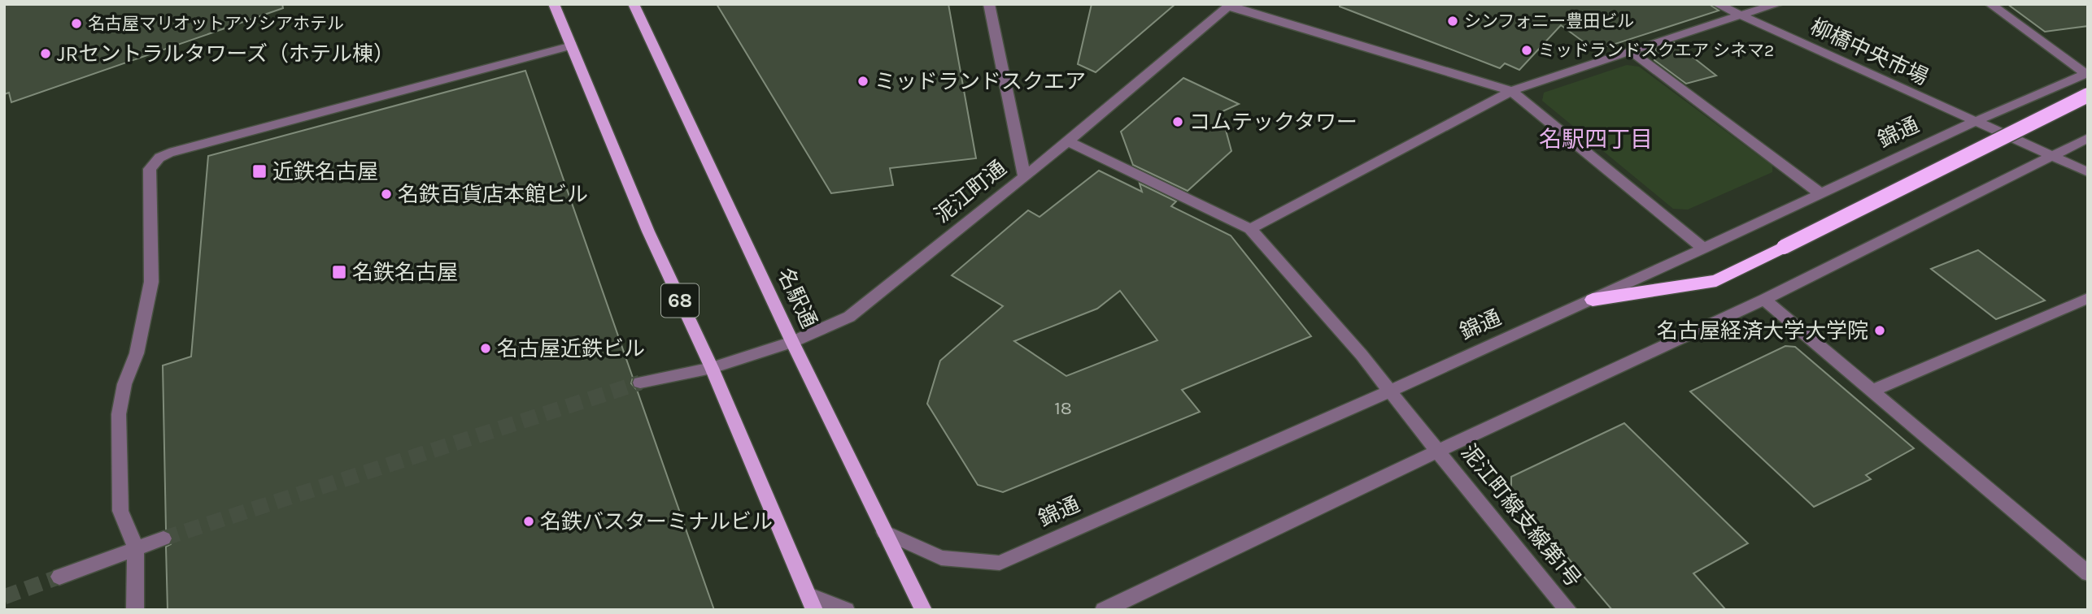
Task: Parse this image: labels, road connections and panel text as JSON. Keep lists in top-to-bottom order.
{
  "streets": {
    "main road": ["名駅通", "68"],
    "street": [
      "柳橋中央市場",
      "錦通",
      "泥江町通",
      "泥江町線支線第1号"
    ]
  },
  "crossings": [
    ["柳橋中央市場", "錦通"],
    ["錦通", "名駅通"],
    ["錦通", "泥江町線支線第1号"],
    ["泥江町通", "名駅通"],
    ["泥江町通", "68"]
  ],
  "districts": ["名駅四丁目"],
  "places": {
    "other": [
      "シンフォニー豊田ビル",
      "名古屋マリオットアソシアホテル",
      "ミッドランドスクエア シネマ2",
      "JRセントラルタワーズ（ホテル棟）",
      "ミッドランドスクエア",
      "コムテックタワー",
      "名鉄百貨店本館ビル",
      "名古屋経済大学大学院",
      "名古屋近鉄ビル",
      "名鉄バスターミナルビル"
    ],
    "transit": ["近鉄名古屋", "名鉄名古屋"]
  },
  "house_numbers": ["18"]
}
